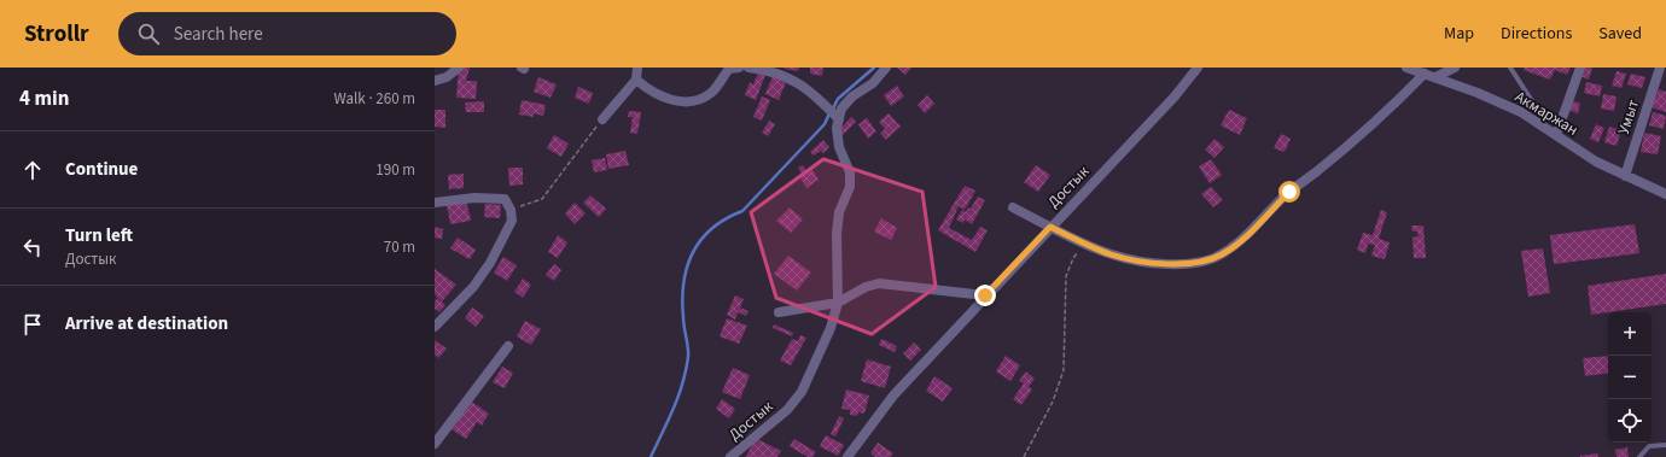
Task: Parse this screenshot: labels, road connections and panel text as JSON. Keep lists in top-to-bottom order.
{
  "streets": {
    "street": ["Акмаржан", "Умыт", "Достык"]
  },
  "crossings": [
    ["Акмаржан", "Умыт"]
  ],
  "page": {
    "header": "Strollr",
    "search": "Search here",
    "nav": ["Map", "Directions", "Saved"],
    "heading": ["4 min", "Walk · 260 m"],
    "list": [
      ["Continue", "190 m"],
      ["Turn left", "Достык", "70 m"],
      "Arrive at destination"
    ],
    "map_buttons": ["+", "−"]
  }
}
